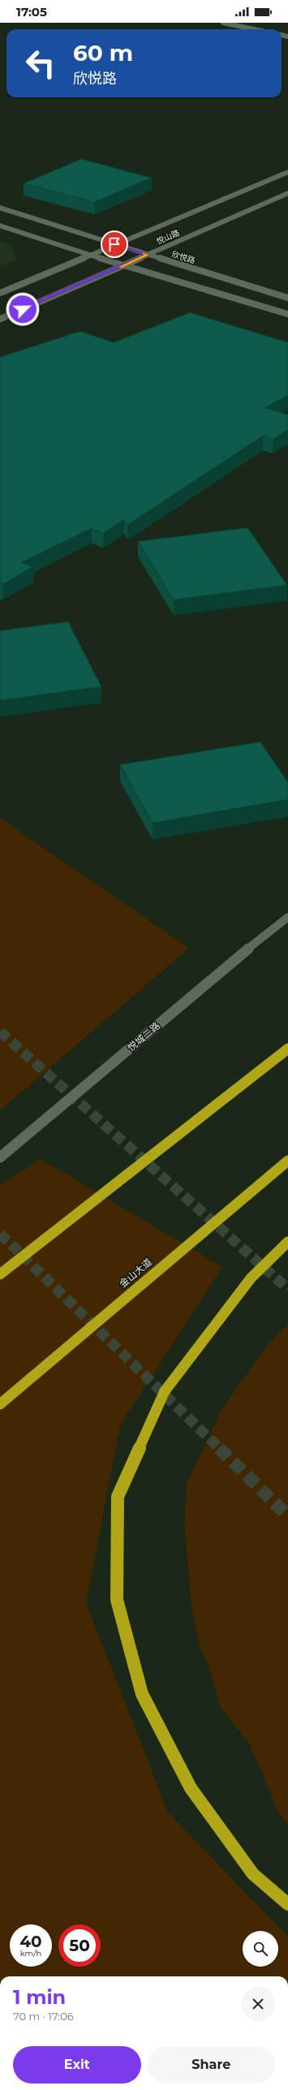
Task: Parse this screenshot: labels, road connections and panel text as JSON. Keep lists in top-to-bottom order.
{
  "streets": {
    "highway": ["金山大道"],
    "main road": ["悦山路", "欣悦路", "悦城二路"]
  },
  "crossings": [
    ["悦山路", "欣悦路"]
  ],
  "page": {
    "status": "17:05",
    "turn": ["60 m", "欣悦路"],
    "speed": "40 km/h",
    "limit": "50",
    "heading": ["1 min", "70 m · 17:06"],
    "buttons": ["Exit", "Share"]
  }
}
